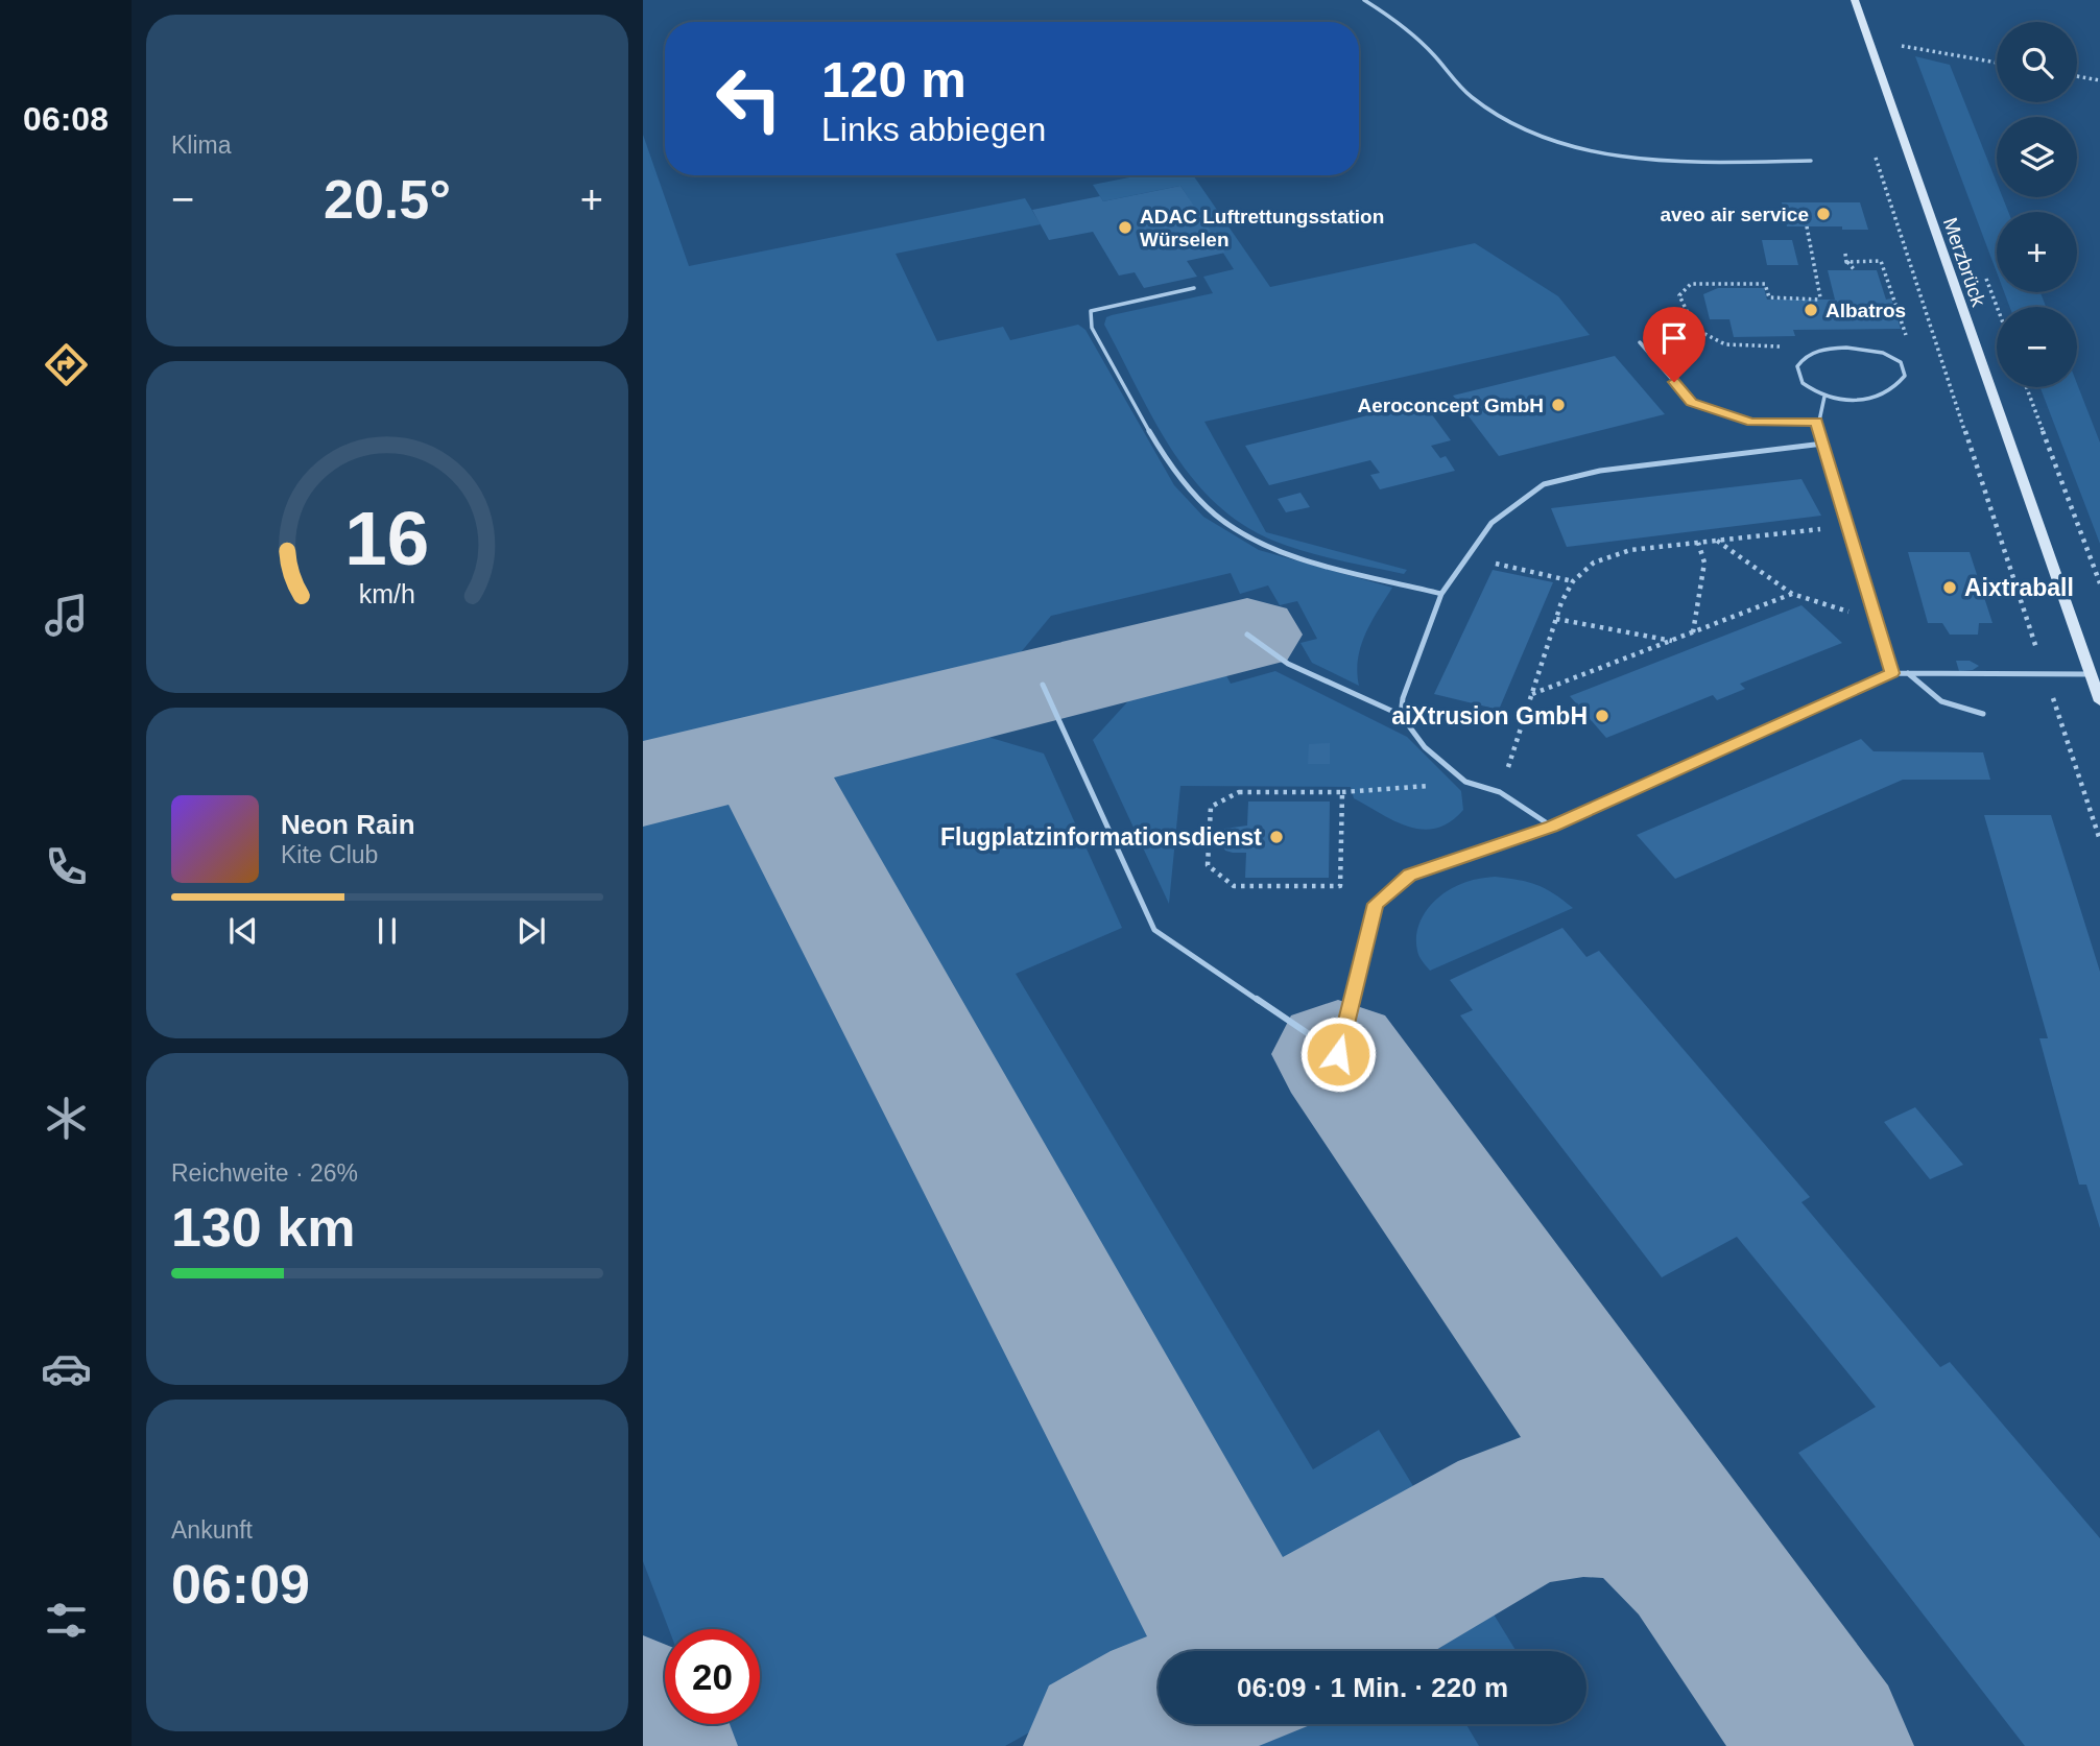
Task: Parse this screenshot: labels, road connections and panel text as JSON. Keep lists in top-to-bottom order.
{
  "streets": {
    "main road": ["Merzbrück"]
  },
  "places": [
    "aveo air service",
    "ADAC Luftrettungsstation Würselen",
    "Albatros",
    "Aeroconcept GmbH",
    "Aixtraball",
    "aiXtrusion GmbH",
    "Flugplatzinformationsdienst"
  ],
  "page": {
    "tabs": "06:08",
    "tile": [
      "Klima",
      ["Reichweite · 26%", "130 km"],
      ["Ankunft", "06:09"]
    ],
    "map_buttons": ["+", "−"],
    "turn": ["120 m", "Links abbiegen"],
    "heat": ["−", "20.5°", "+"],
    "song": ["Neon Rain", "Kite Club"],
    "limit": "20",
    "trip": "06:09 · 1 Min. · 220 m",
    "gauge": ["16", "km/h"]
  }
}
